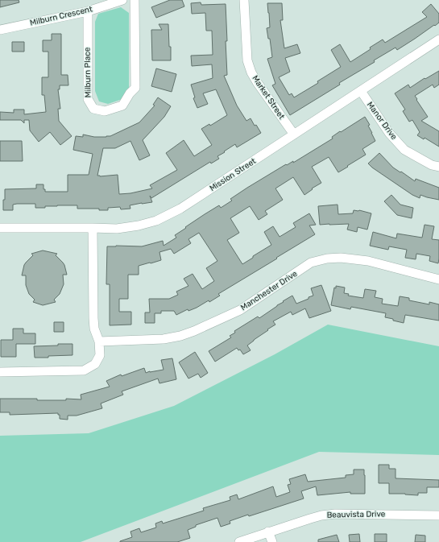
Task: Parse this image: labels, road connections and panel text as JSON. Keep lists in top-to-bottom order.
{
  "streets": {
    "street": [
      "Milburn Crescent",
      "Milburn Place",
      "Market Street",
      "Manor Drive",
      "Mission Street",
      "Manchester Drive",
      "Beauvista Drive"
    ]
  },
  "crossings": [
    ["Milburn Crescent", "Milburn Place"],
    ["Market Street", "Mission Street"],
    ["Manor Drive", "Mission Street"]
  ]
}
